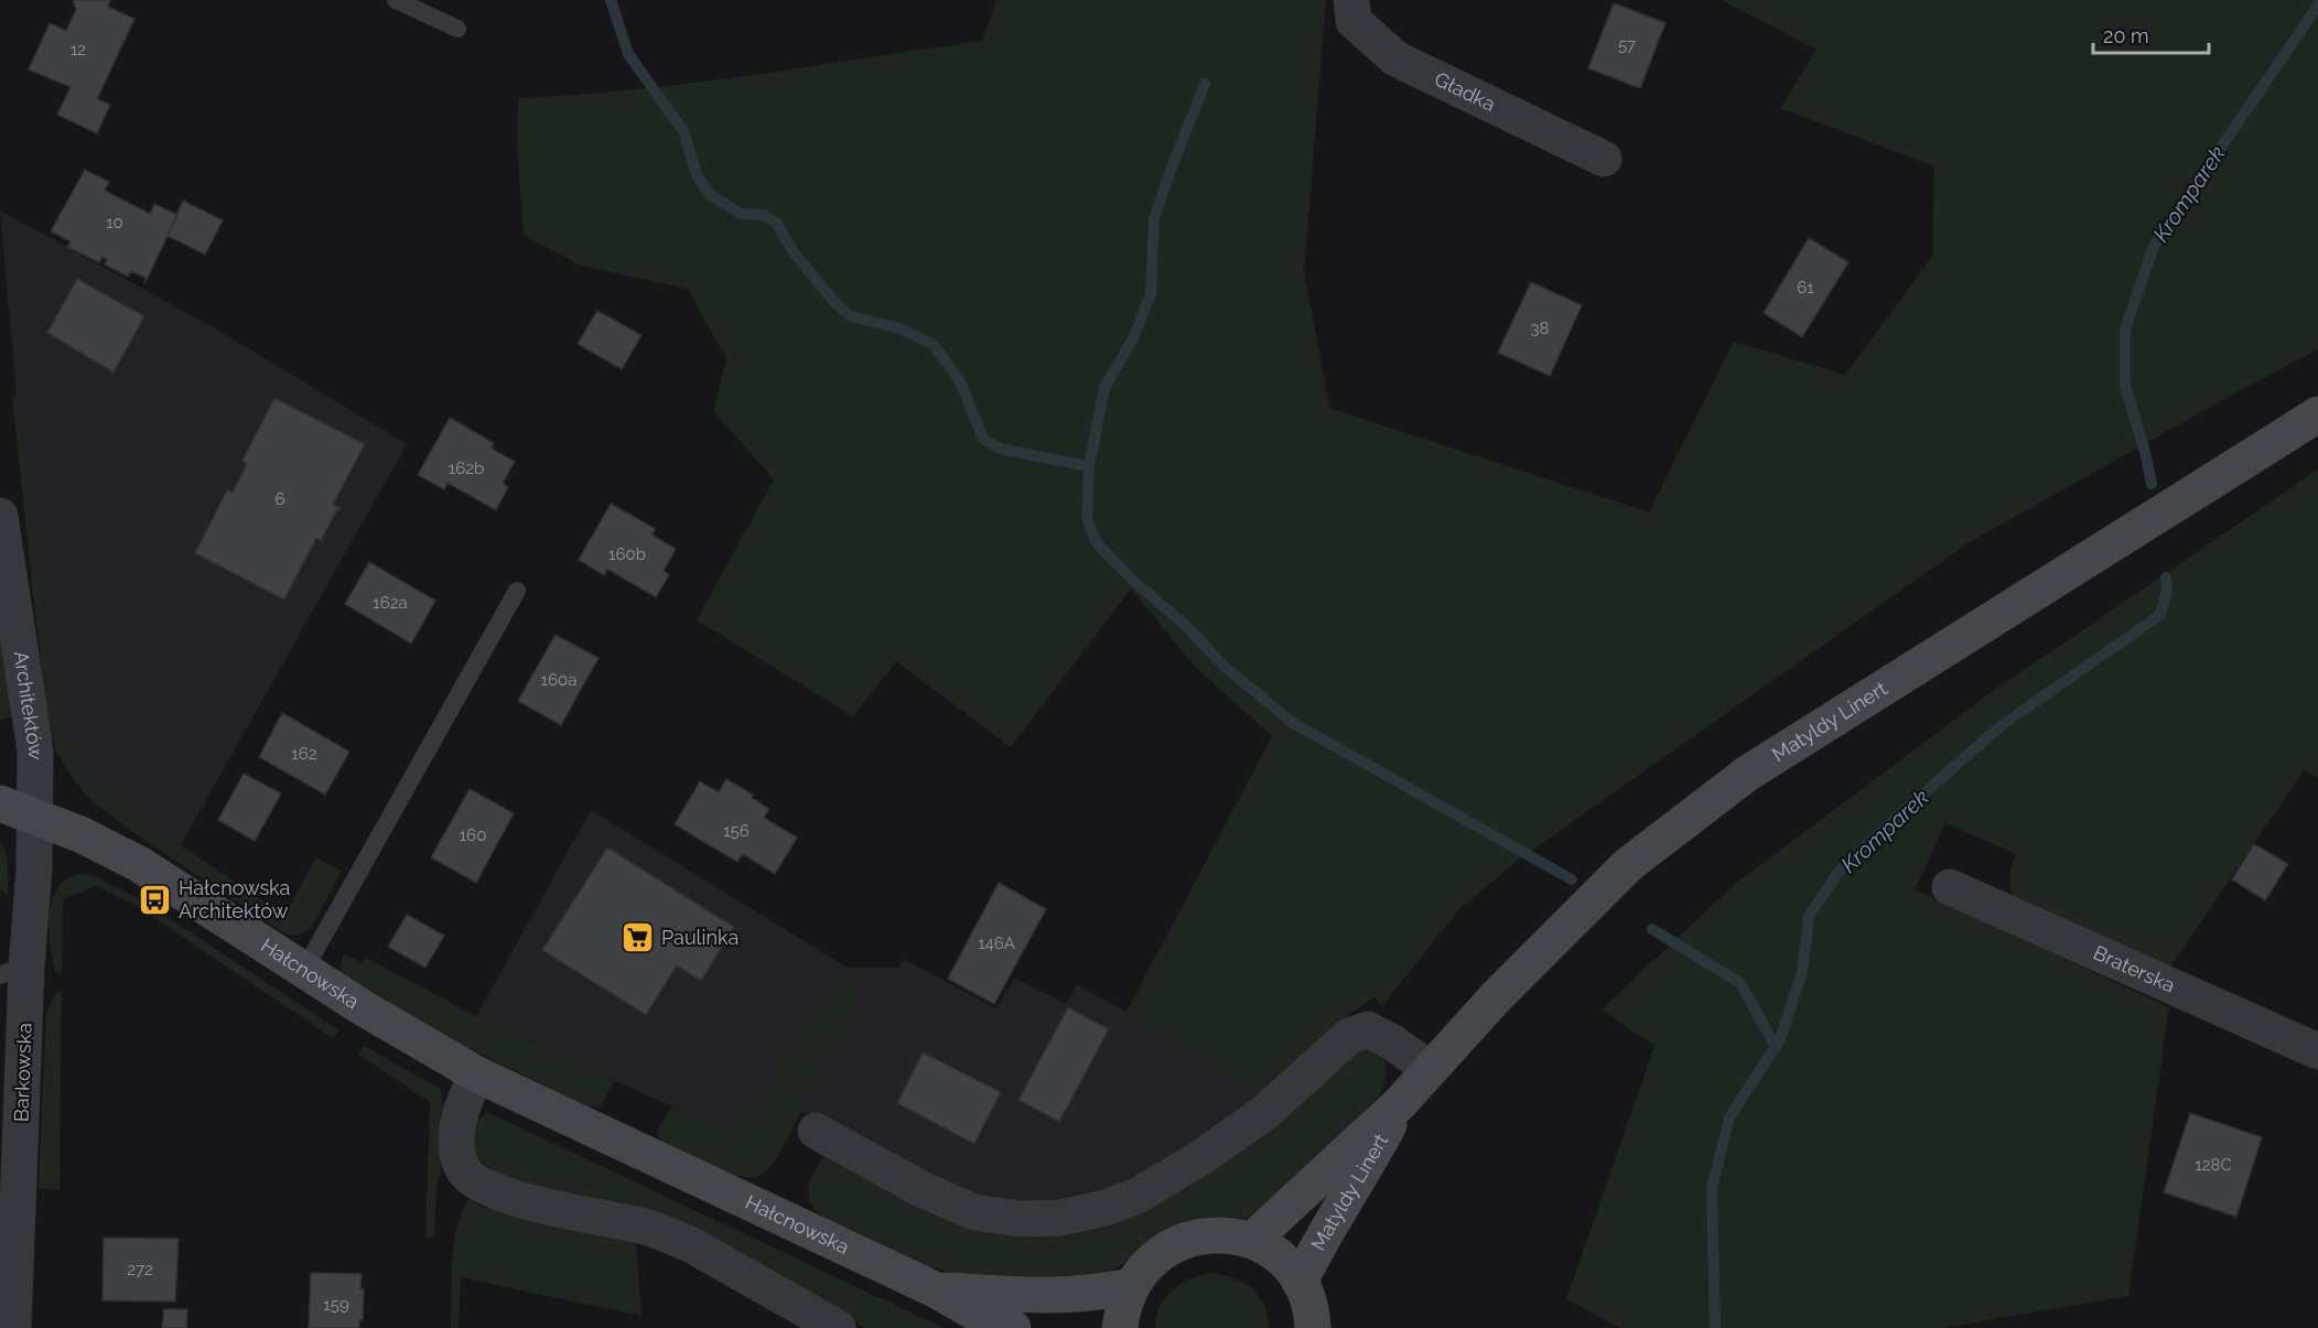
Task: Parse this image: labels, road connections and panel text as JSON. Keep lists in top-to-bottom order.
{
  "streets": {
    "street": [
      "Gładka",
      "Architektów",
      "Matyldy Linert",
      "Braterska",
      "Hałcnowska",
      "Barkowska"
    ]
  },
  "crossings": [
    ["Architektów", "Hałcnowska"],
    ["Architektów", "Barkowska"],
    ["Hałcnowska", "Barkowska"]
  ],
  "water": ["Kromparek"],
  "places": {
    "bus stop": ["Hałcnowska Architektów"],
    "supermarket": ["Paulinka"]
  },
  "house_numbers": [
    "57",
    "12",
    "10",
    "61",
    "38",
    "162b",
    "6",
    "160b",
    "162a",
    "160a",
    "162",
    "156",
    "160",
    "146A",
    "128C",
    "272",
    "159"
  ],
  "scale_bar": "20 m"
}
